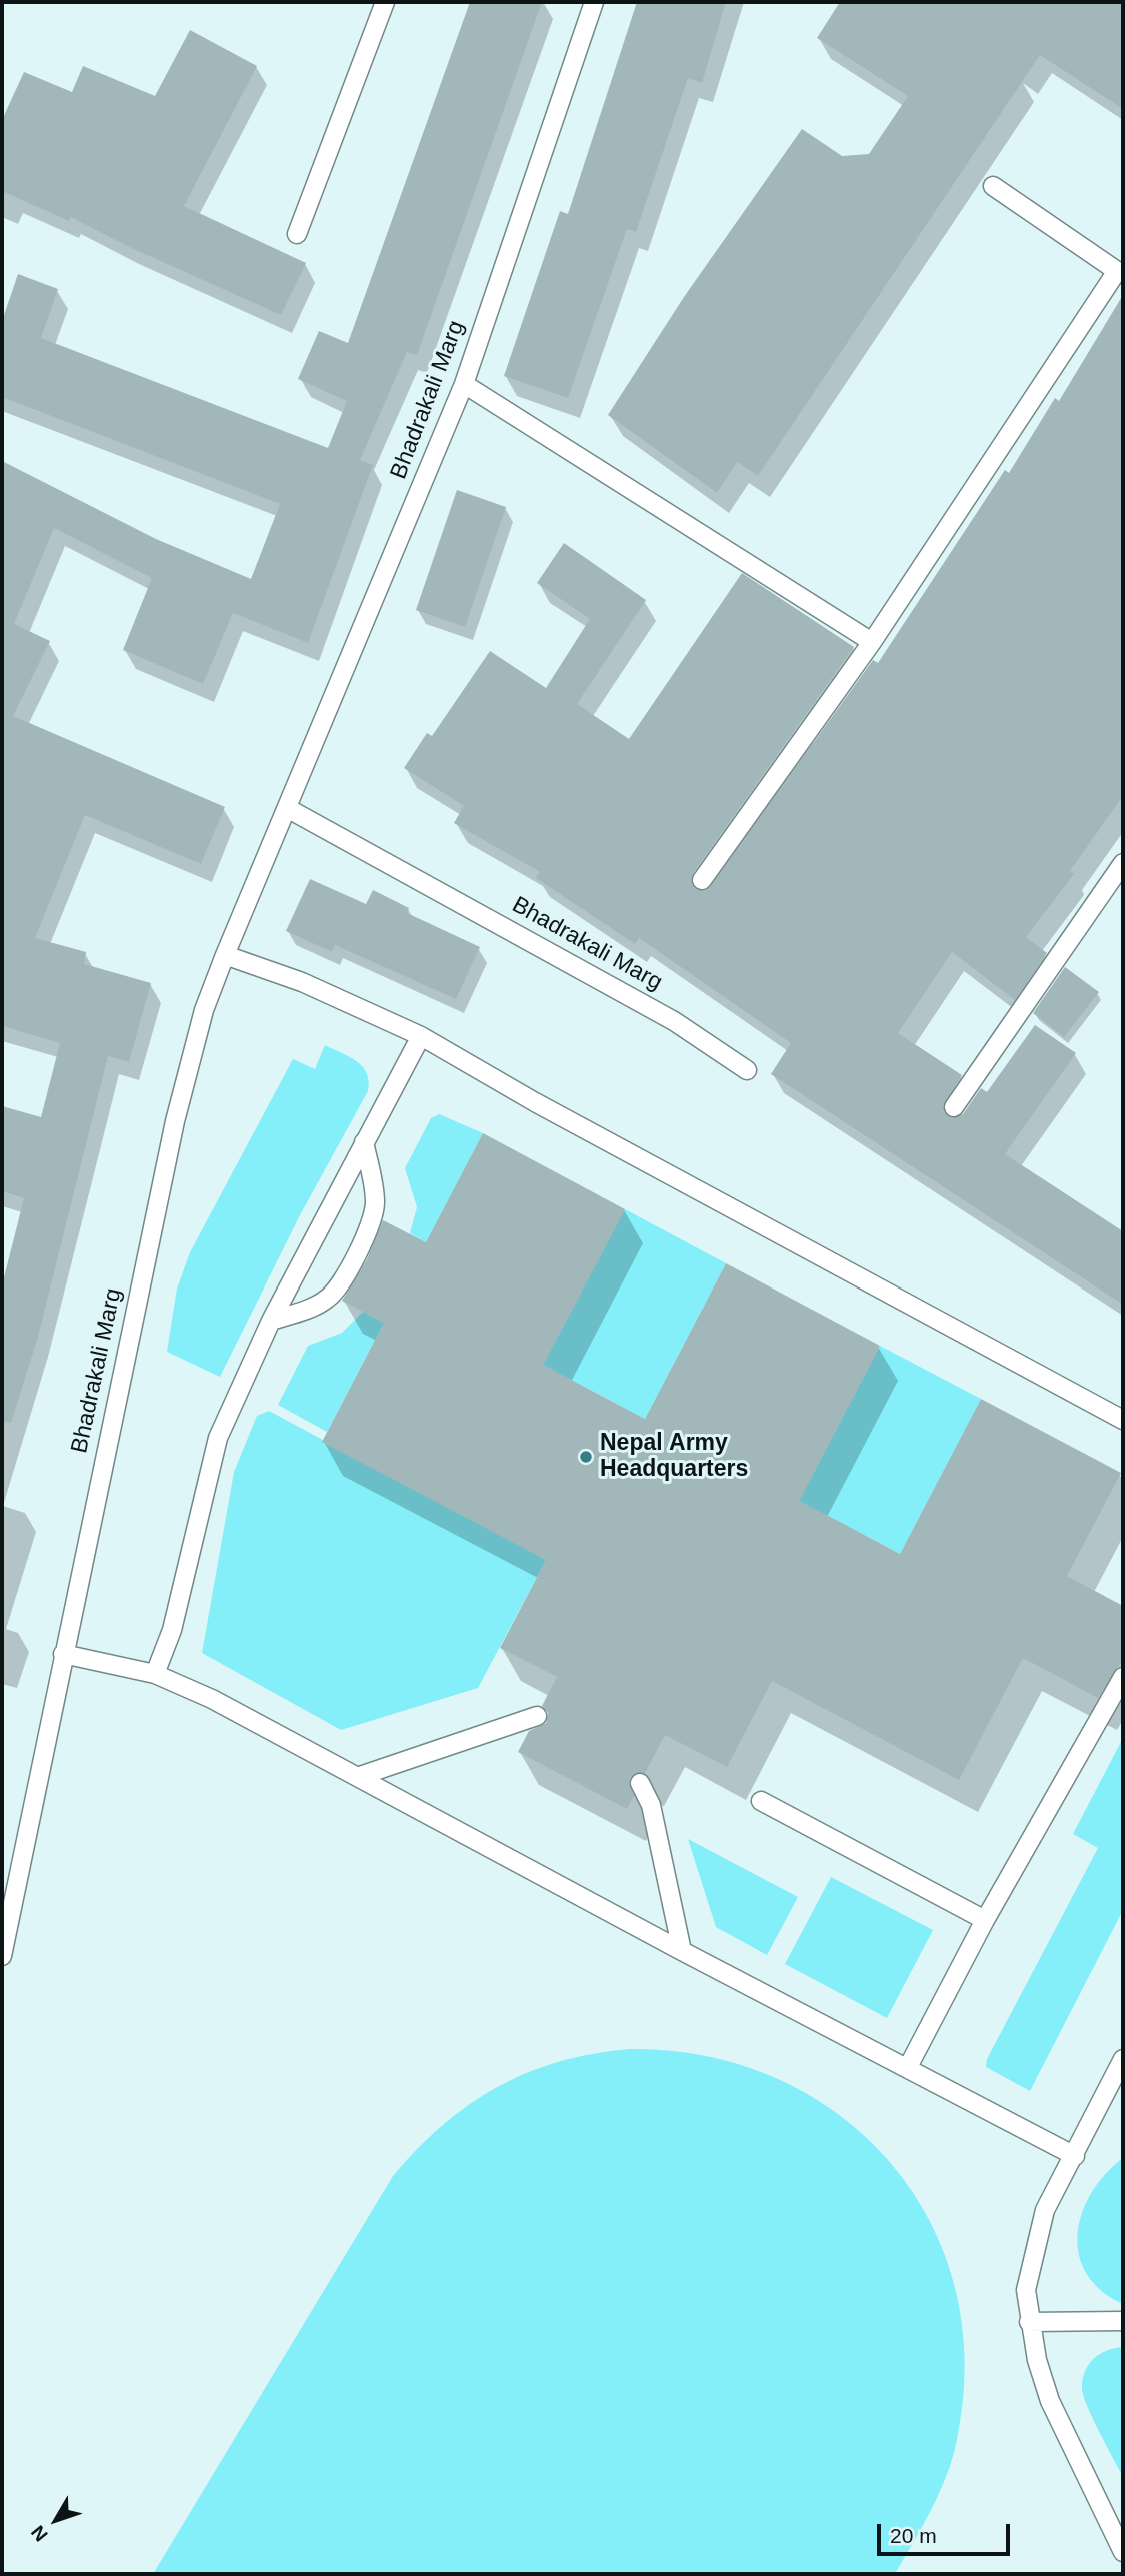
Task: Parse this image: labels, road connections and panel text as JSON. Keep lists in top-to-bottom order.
{
  "streets": {
    "lane": ["Bhadrakali Marg"]
  },
  "places": ["Nepal Army Headquarters"],
  "scale_bar": "20 m",
  "north": "bottom left"
}
